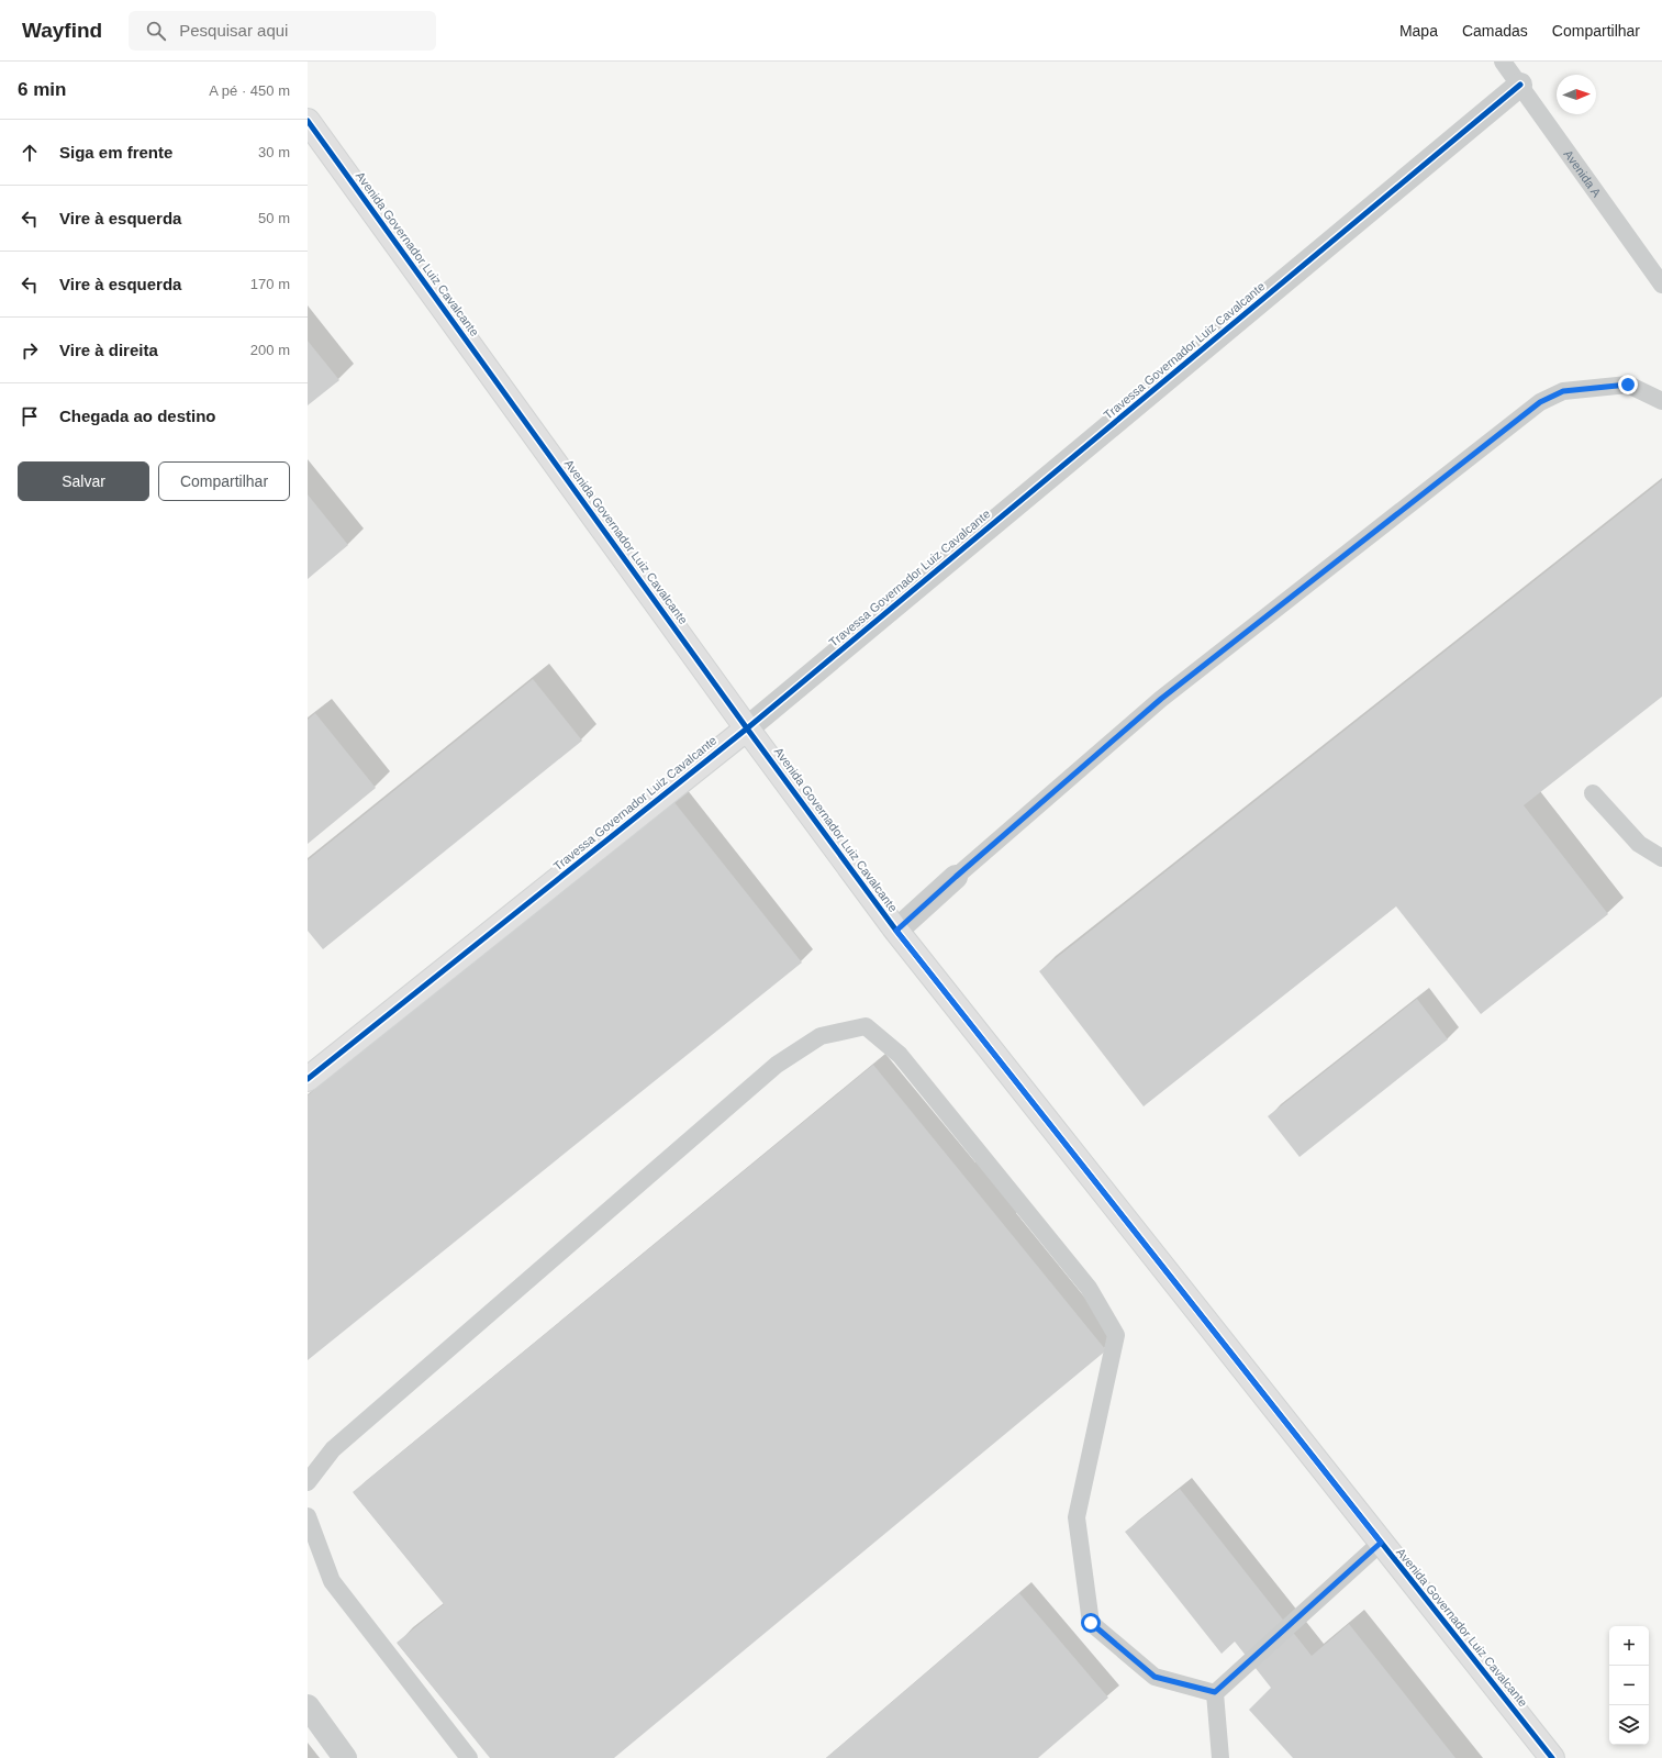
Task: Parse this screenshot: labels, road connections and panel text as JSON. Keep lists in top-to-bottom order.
{
  "streets": {
    "street": ["Avenida Governador Luiz Cavalcante", "Travessa Governador Luiz Cavalcante"],
    "lane": ["Avenida A"]
  },
  "crossings": [
    ["Avenida A", "Travessa Governador Luiz Cavalcante"],
    ["Avenida Governador Luiz Cavalcante", "Travessa Governador Luiz Cavalcante"]
  ],
  "north": "right",
  "page": {
    "header": "Wayfind",
    "search": "Pesquisar aqui",
    "nav": ["Mapa", "Camadas", "Compartilhar"],
    "heading": ["6 min", "A pé · 450 m"],
    "list": [
      ["Siga em frente", "30 m"],
      ["Vire à esquerda", "50 m"],
      ["Vire à esquerda", "170 m"],
      ["Vire à direita", "200 m"],
      "Chegada ao destino"
    ],
    "buttons": ["Salvar", "Compartilhar"],
    "map_buttons": ["+", "−"]
  }
}
